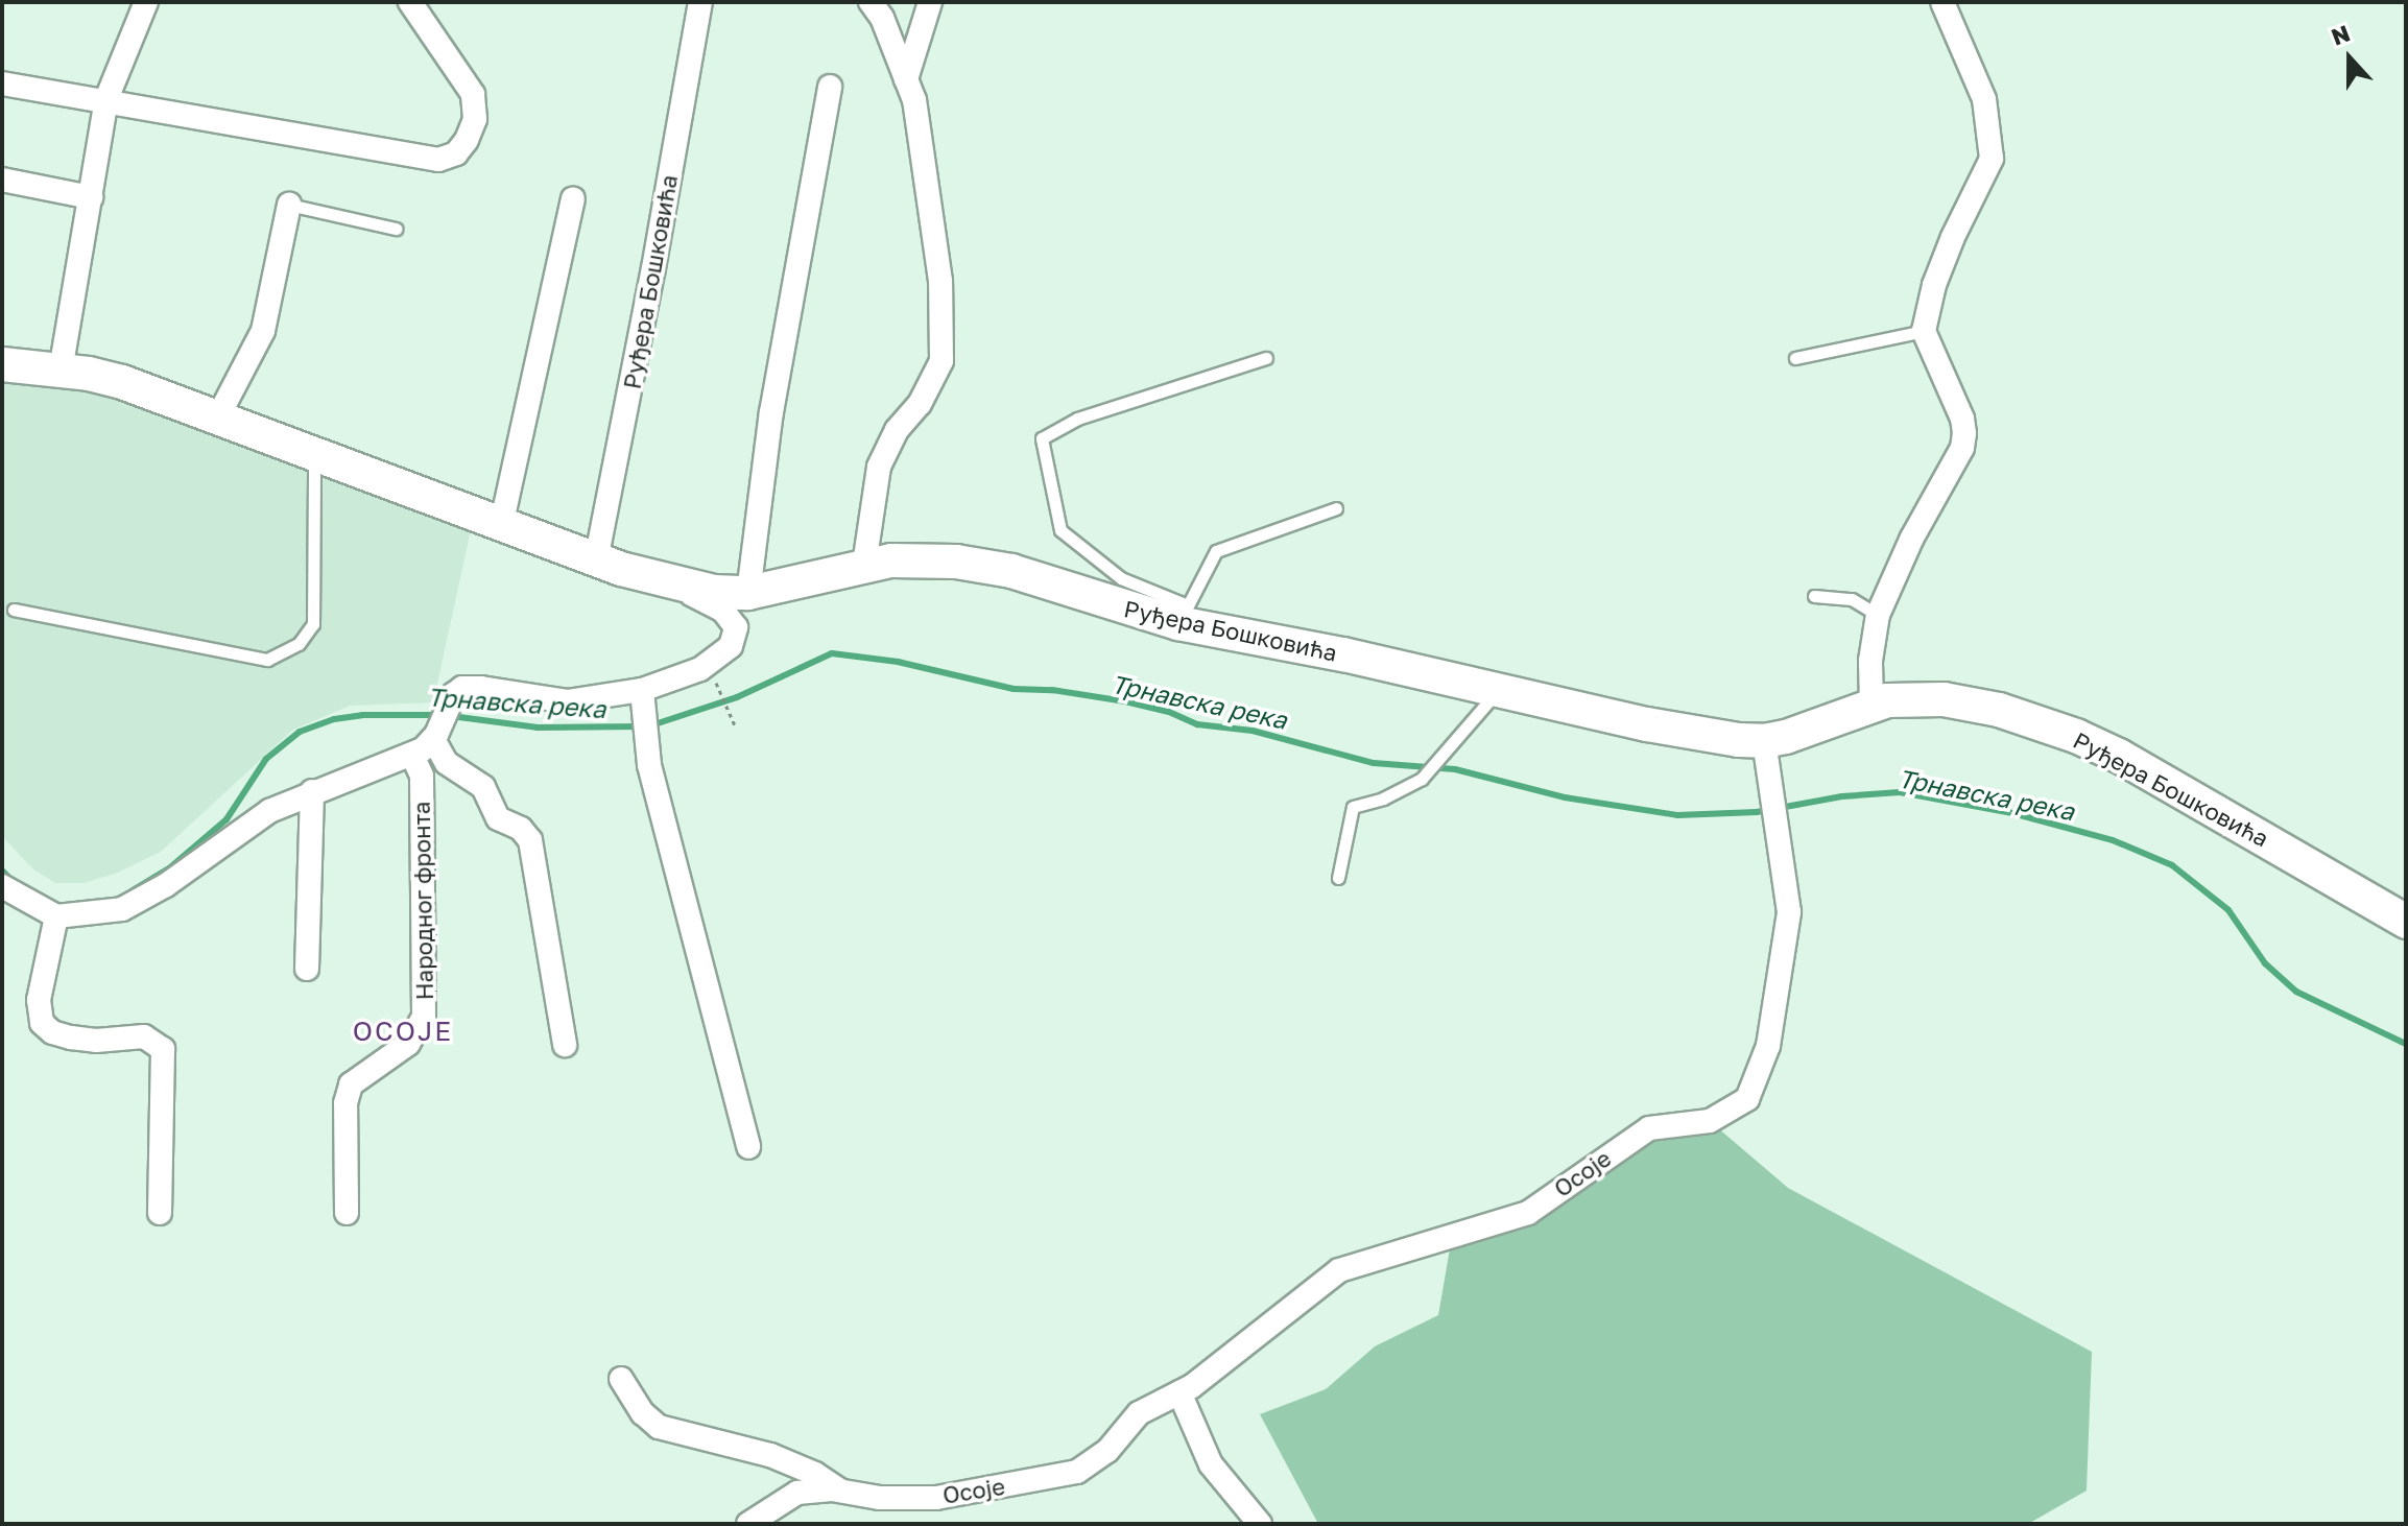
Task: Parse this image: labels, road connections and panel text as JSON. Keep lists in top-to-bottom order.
{
  "streets": {
    "main road": ["Руђера Бошковића"],
    "street": ["Народног фронта", "Осоје"]
  },
  "crossings": [
    ["Руђера Бошковића", "Осоје"]
  ],
  "districts": ["ОСОЈЕ"],
  "water": ["Трнавска река"],
  "north": "top"
}
